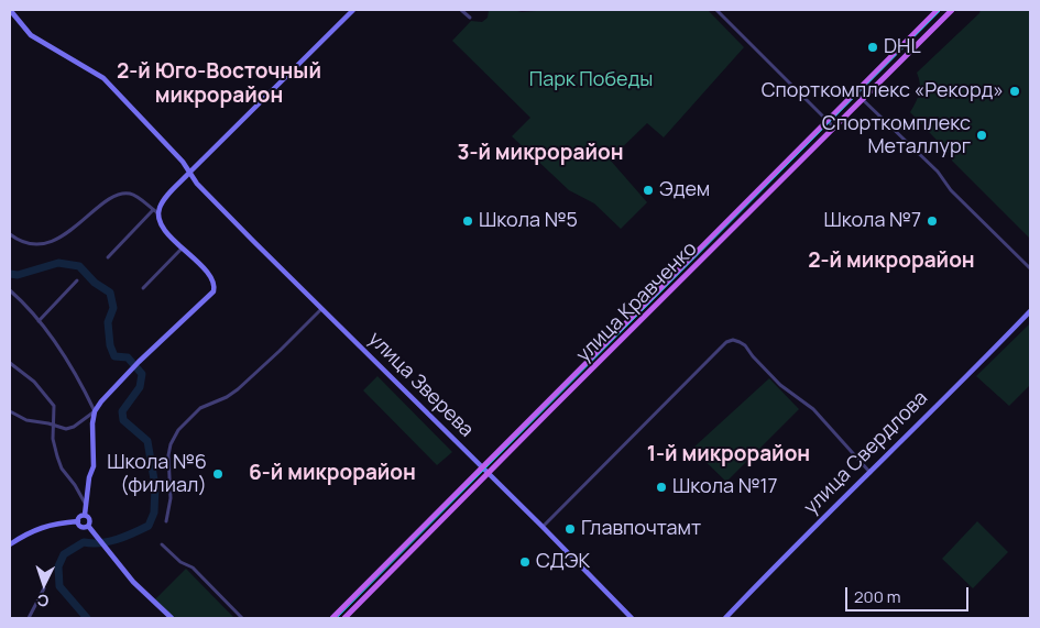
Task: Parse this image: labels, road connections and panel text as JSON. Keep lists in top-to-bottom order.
{
  "streets": {
    "main road": ["улица Кравченко", "улица Зверева", "улица Свердлова"]
  },
  "crossings": [
    ["улица Кравченко", "улица Зверева"]
  ],
  "districts": [
    "2-й Юго-Восточный микрорайон",
    "3-й микрорайон",
    "2-й микрорайон",
    "1-й микрорайон",
    "6-й микрорайон"
  ],
  "parks": ["Парк Победы"],
  "places": [
    "DHL",
    "Спорткомплекс «Рекорд»",
    "Спорткомплекс Металлург",
    "Эдем",
    "Школа №5",
    "Школа №7",
    "Школа №6 (филиал)",
    "Школа №17",
    "Главпочтамт",
    "СДЭК"
  ],
  "scale_bar": "200 m",
  "north": "bottom"
}
